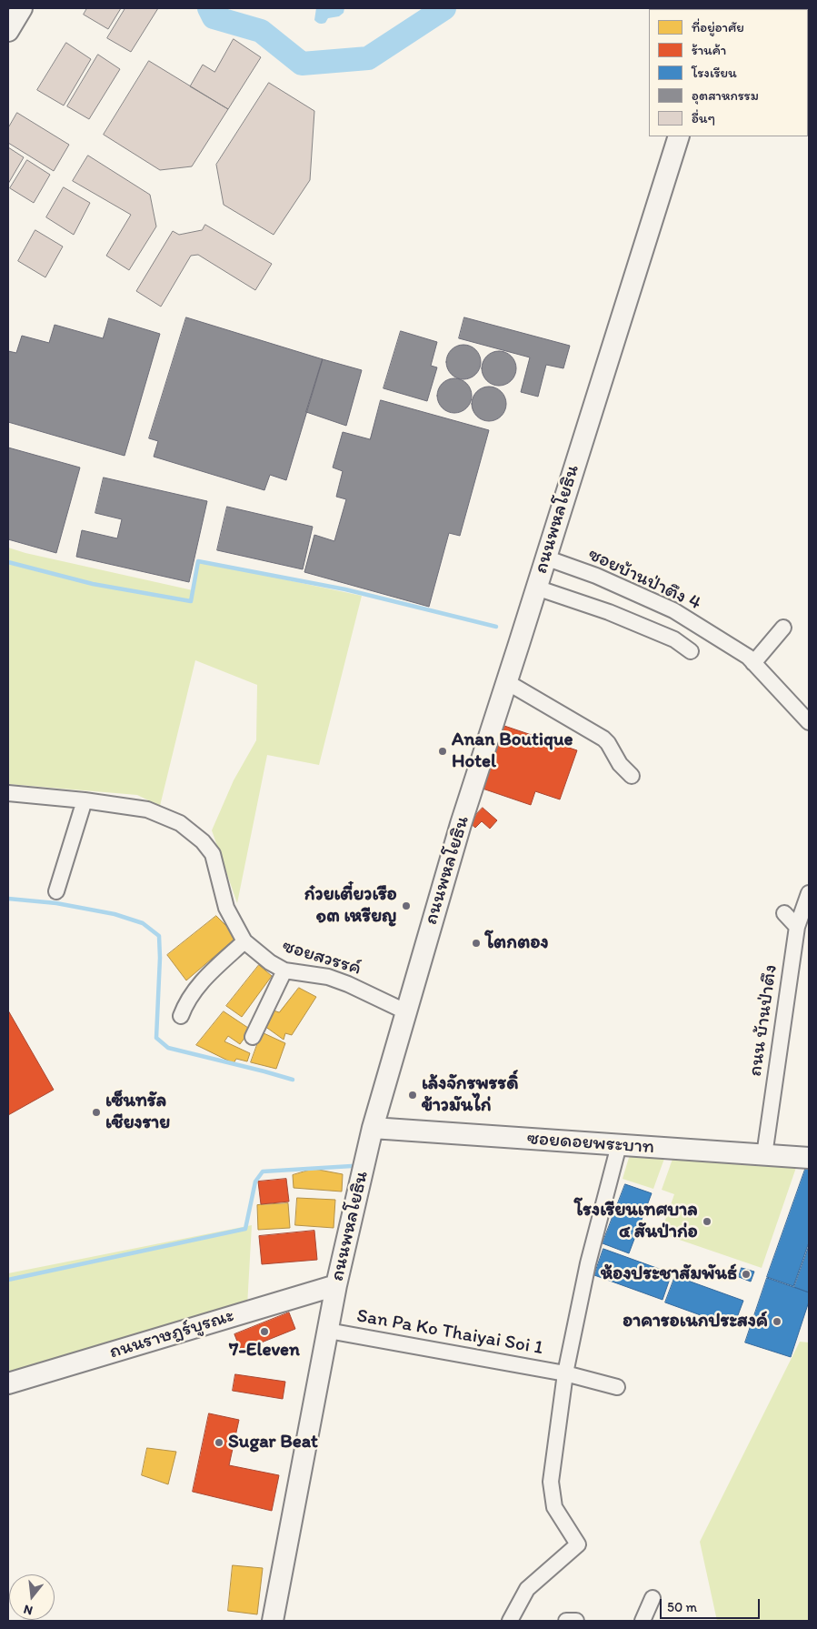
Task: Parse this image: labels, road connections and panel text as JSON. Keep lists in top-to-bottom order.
{
  "streets": {
    "main road": ["ถนนพหลโยธิน", "ซอยดอยพระบาท", "ถนนราษฎร์บูรณะ"],
    "street": [
      "ซอยบ้านป่าตึง 4",
      "ซอยสวรรค์",
      "ถนน บ้านป่าตึง",
      "San Pa Ko Thaiyai Soi 1"
    ]
  },
  "crossings": [
    ["ถนนพหลโยธิน", "ซอยบ้านป่าตึง 4"],
    ["ถนนพหลโยธิน", "ซอยสวรรค์"],
    ["ถนนพหลโยธิน", "ซอยดอยพระบาท"],
    ["ถนนพหลโยธิน", "San Pa Ko Thaiyai Soi 1"],
    ["ถนนพหลโยธิน", "ถนนราษฎร์บูรณะ"],
    ["ถนน บ้านป่าตึง", "ซอยดอยพระบาท"]
  ],
  "places": [
    "Anan Boutique Hotel",
    "ก๋วยเตี๋ยวเรือ ๑๓ เหรียญ",
    "โตกตอง",
    "เล้งจักรพรรดิ์ ข้าวมันไก่",
    "เซ็นทรัล เชียงราย",
    "โรงเรียนเทศบาล ๔ สันป่าก่อ",
    "ห้องประชาสัมพันธ์",
    "อาคารอเนกประสงค์",
    "7-Eleven",
    "Sugar Beat"
  ],
  "legend": [
    "ที่อยู่อาศัย",
    "ร้านค้า",
    "โรงเรียน",
    "อุตสาหกรรม",
    "อื่นๆ"
  ],
  "scale_bar": "50 m",
  "north": "bottom"
}
